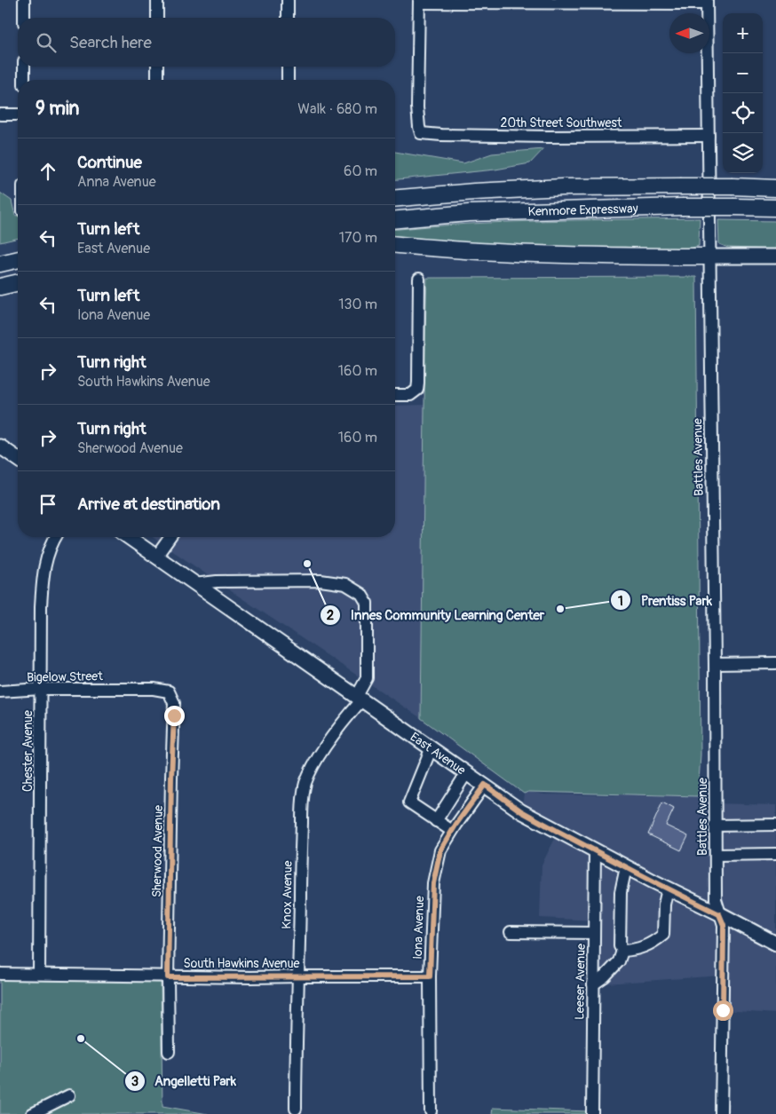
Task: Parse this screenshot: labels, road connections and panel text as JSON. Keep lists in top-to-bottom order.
{
  "streets": {
    "highway": ["Kenmore Expressway"],
    "main road": ["East Avenue"],
    "street": [
      "20th Street Southwest",
      "Battles Avenue",
      "Bigelow Street",
      "Chester Avenue",
      "Sherwood Avenue",
      "Knox Avenue",
      "Iona Avenue",
      "South Hawkins Avenue",
      "Leeser Avenue"
    ]
  },
  "crossings": [
    ["20th Street Southwest", "Battles Avenue"],
    ["Battles Avenue", "East Avenue"],
    ["Bigelow Street", "Chester Avenue"],
    ["Bigelow Street", "Sherwood Avenue"],
    ["Chester Avenue", "South Hawkins Avenue"],
    ["East Avenue", "Knox Avenue"],
    ["East Avenue", "Iona Avenue"],
    ["East Avenue", "Leeser Avenue"],
    ["Sherwood Avenue", "South Hawkins Avenue"],
    ["Knox Avenue", "South Hawkins Avenue"],
    ["Iona Avenue", "South Hawkins Avenue"]
  ],
  "places": ["Innes Community Learning Center", "Prentiss Park", "Angelletti Park"],
  "north": "left",
  "page": {
    "map_buttons": ["+", "−"],
    "search": "Search here",
    "heading": ["9 min", "Walk · 680 m"],
    "list": [
      ["Continue", "Anna Avenue", "60 m"],
      ["Turn left", "East Avenue", "170 m"],
      ["Turn left", "Iona Avenue", "130 m"],
      ["Turn right", "South Hawkins Avenue", "160 m"],
      ["Turn right", "Sherwood Avenue", "160 m"],
      "Arrive at destination"
    ]
  }
}
